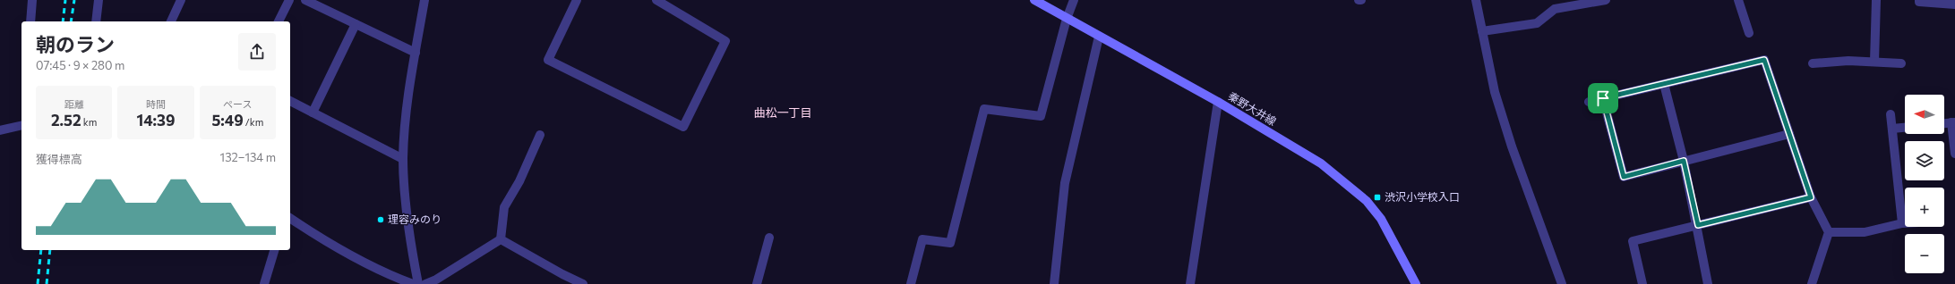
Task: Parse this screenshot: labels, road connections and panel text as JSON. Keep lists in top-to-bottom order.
{
  "streets": {
    "main road": ["秦野大井線"]
  },
  "districts": ["曲松一丁目"],
  "places": {
    "transit": ["渋沢小学校入口"],
    "other": ["理容みのり"]
  },
  "north": "left",
  "page": {
    "heading": ["朝のラン", "07:45 · 9 × 280 m"],
    "stats": [
      ["距離", "2.52 km"],
      ["時間", "14:39"],
      ["ペース", "5:49 /km"]
    ],
    "map_buttons": ["+", "−"],
    "chart": ["獲得標高", "132–134 m"]
  }
}
